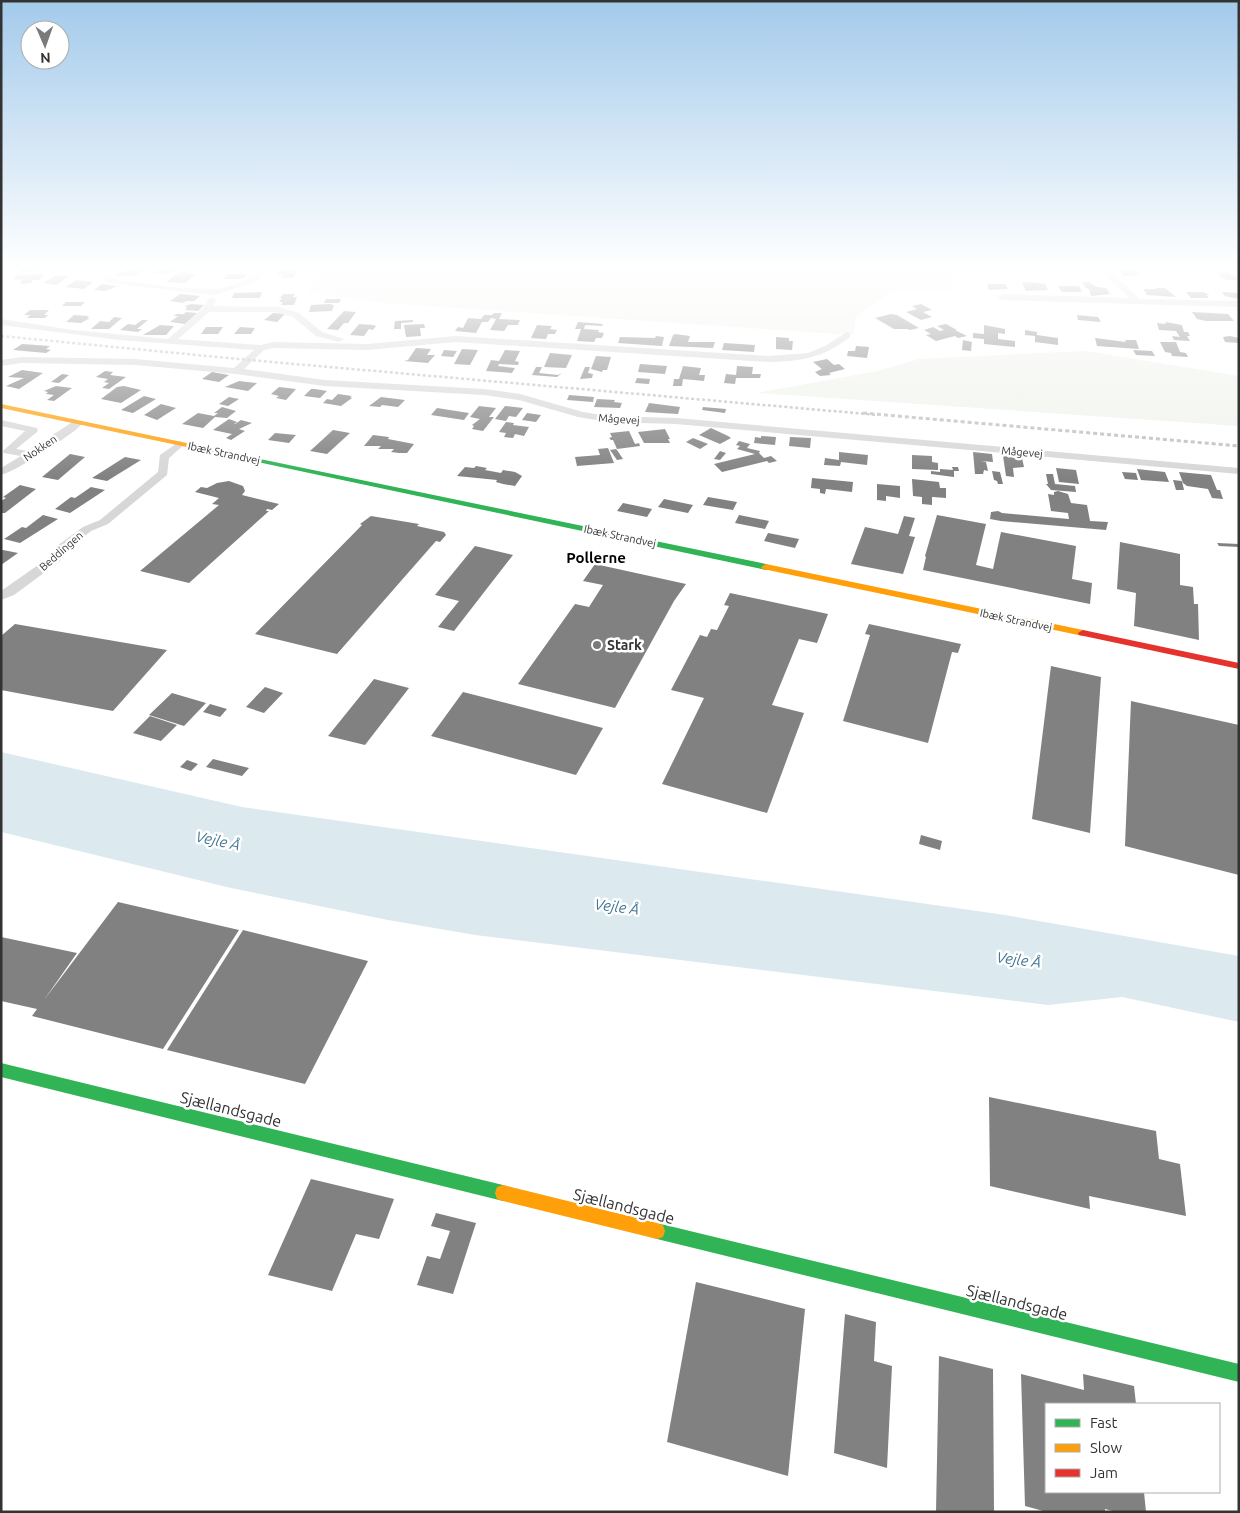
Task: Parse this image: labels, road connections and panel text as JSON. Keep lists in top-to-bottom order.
{
  "streets": {
    "street": [
      "Mågevej",
      "Nokken",
      "Ibæk Strandvej",
      "Beddingen",
      "Sjællandsgade"
    ]
  },
  "crossings": [
    ["Nokken", "Ibæk Strandvej"],
    ["Ibæk Strandvej", "Beddingen"]
  ],
  "districts": ["Pollerne"],
  "water": ["Vejle Å"],
  "places": ["Stark"],
  "legend": ["Fast", "Slow", "Jam"],
  "north": "bottom"
}
